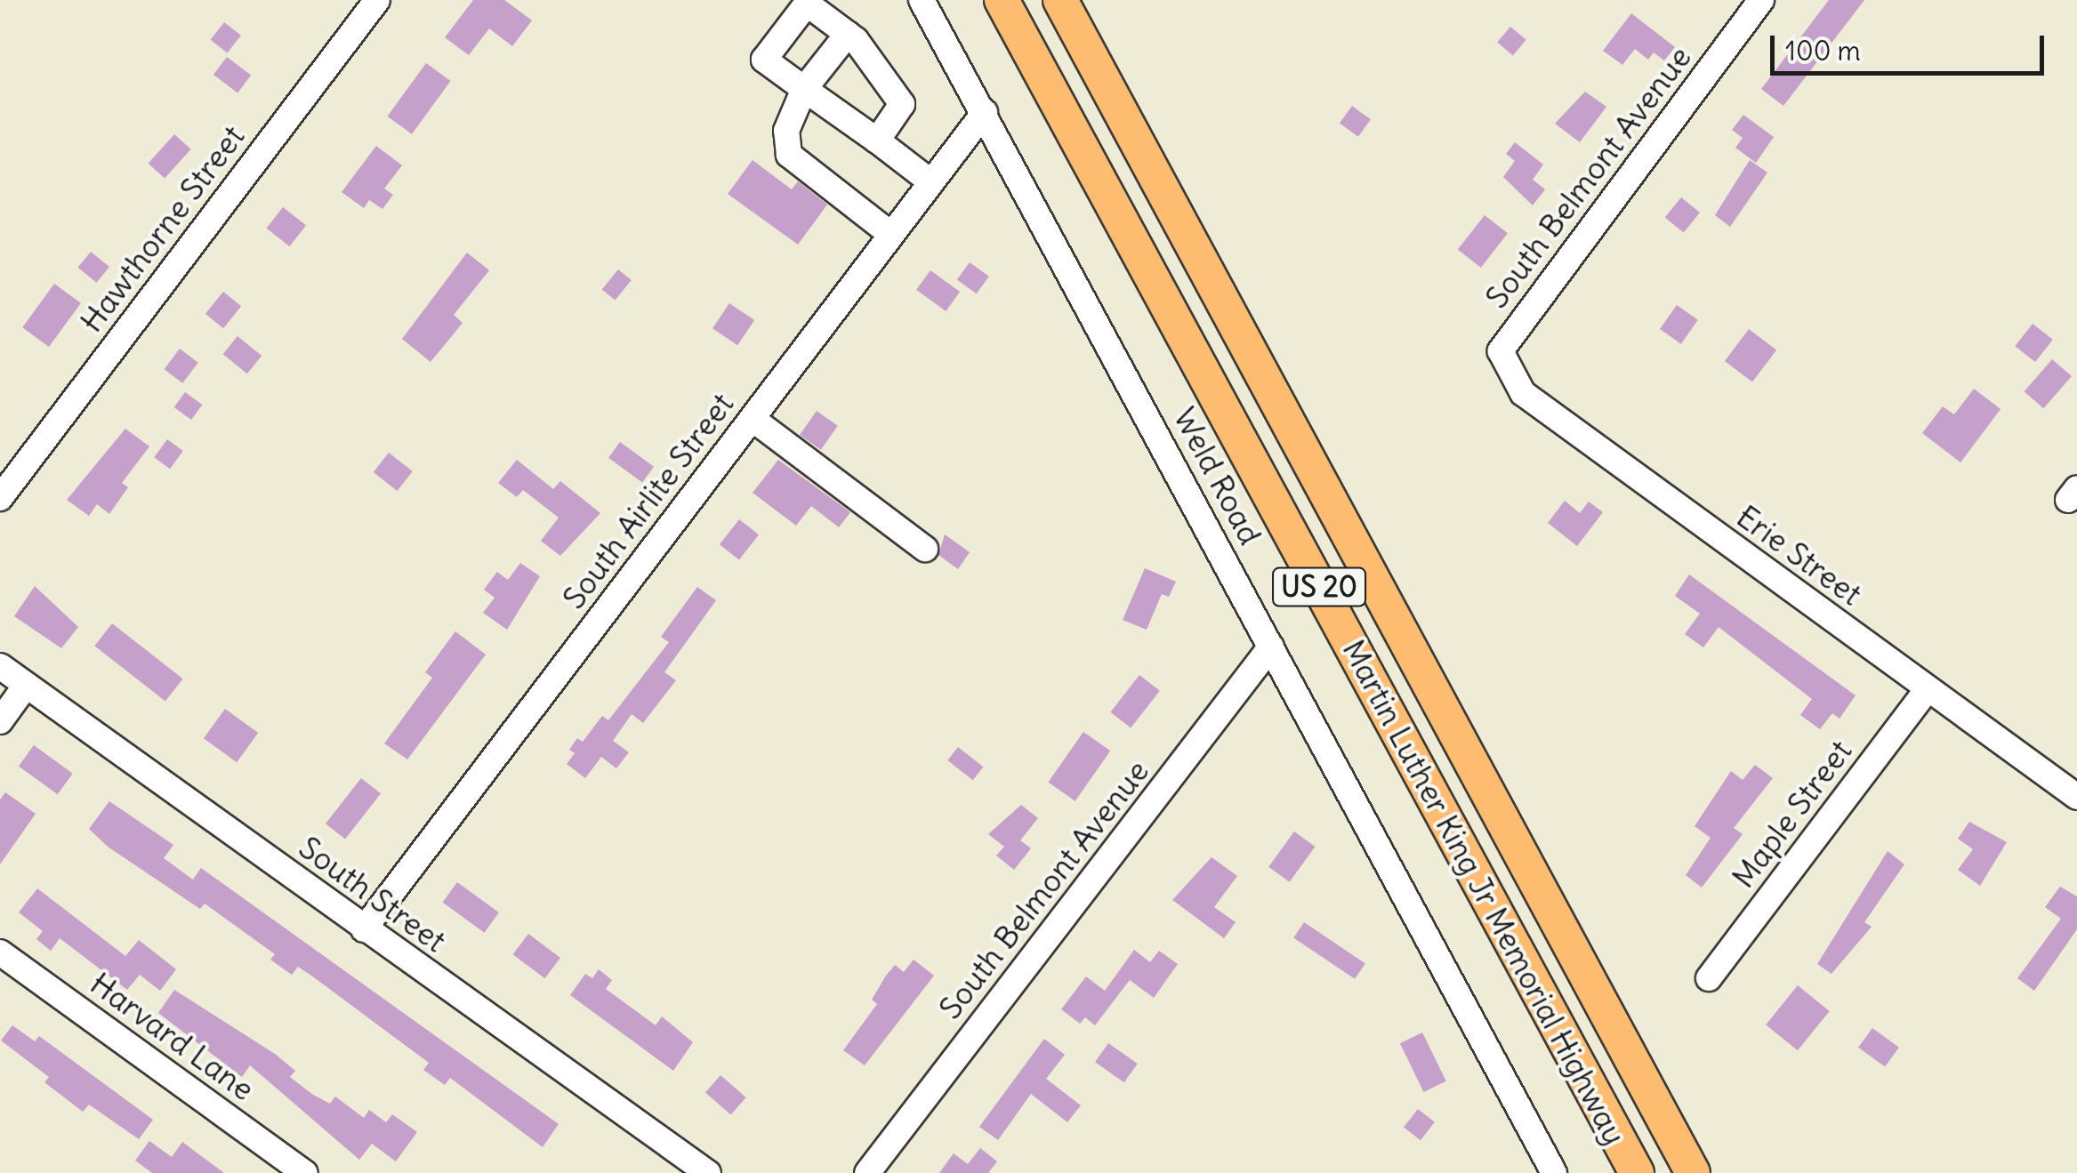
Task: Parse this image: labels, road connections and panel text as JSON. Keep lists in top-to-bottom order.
{
  "streets": {
    "highway": ["US 20", "Martin Luther King Jr Memorial Highway"],
    "street": [
      "South Belmont Avenue",
      "Hawthorne Street",
      "Weld Road",
      "South Airlite Street",
      "Erie Street",
      "Maple Street",
      "South Street",
      "Harvard Lane"
    ]
  },
  "crossings": [
    ["South Belmont Avenue", "Weld Road"],
    ["South Belmont Avenue", "Erie Street"],
    ["Weld Road", "South Airlite Street"],
    ["South Airlite Street", "South Street"],
    ["Erie Street", "Maple Street"]
  ],
  "scale_bar": "100 m"
}
